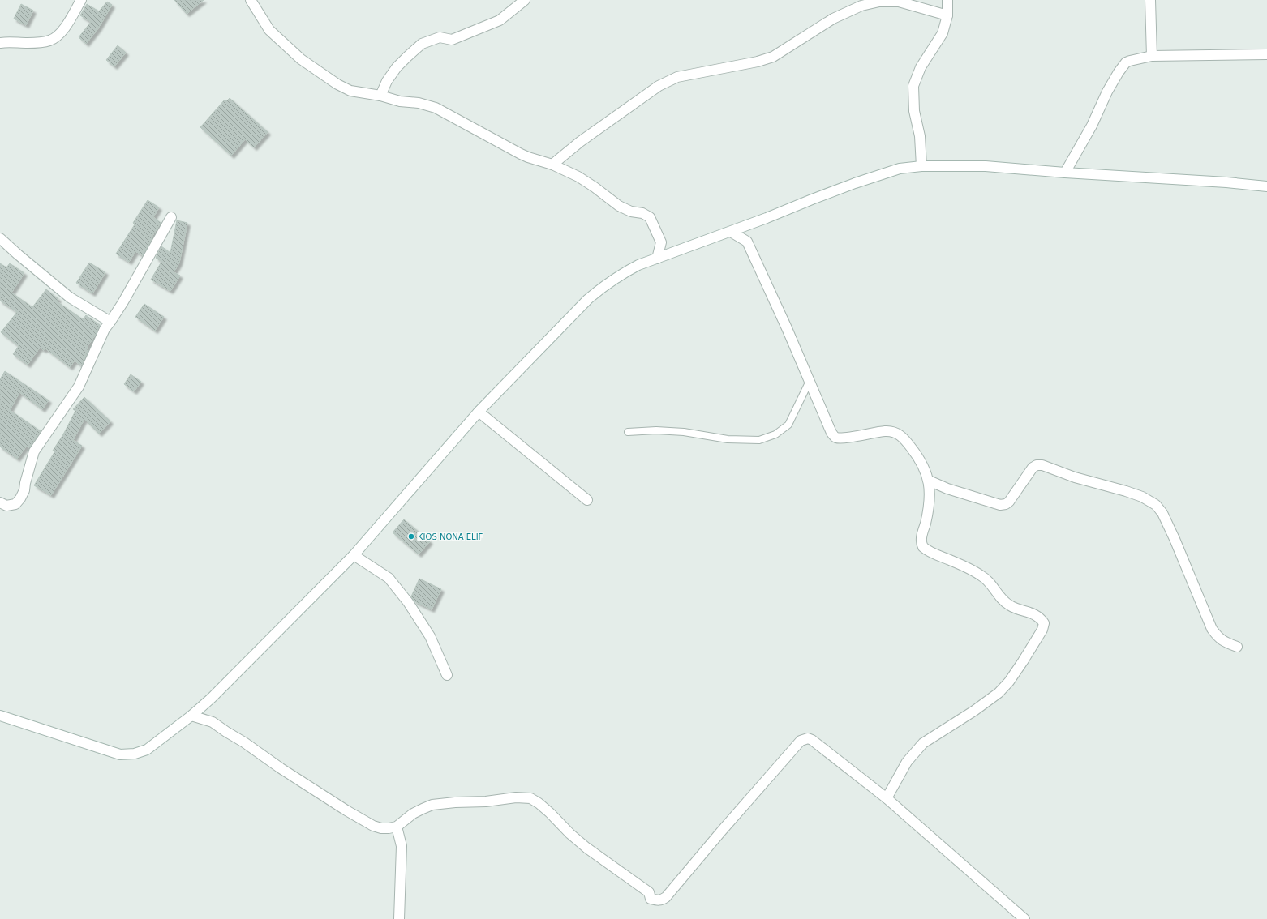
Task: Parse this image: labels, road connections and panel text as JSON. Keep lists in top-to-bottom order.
{
  "places": ["KIOS NONA ELIF"]
}
